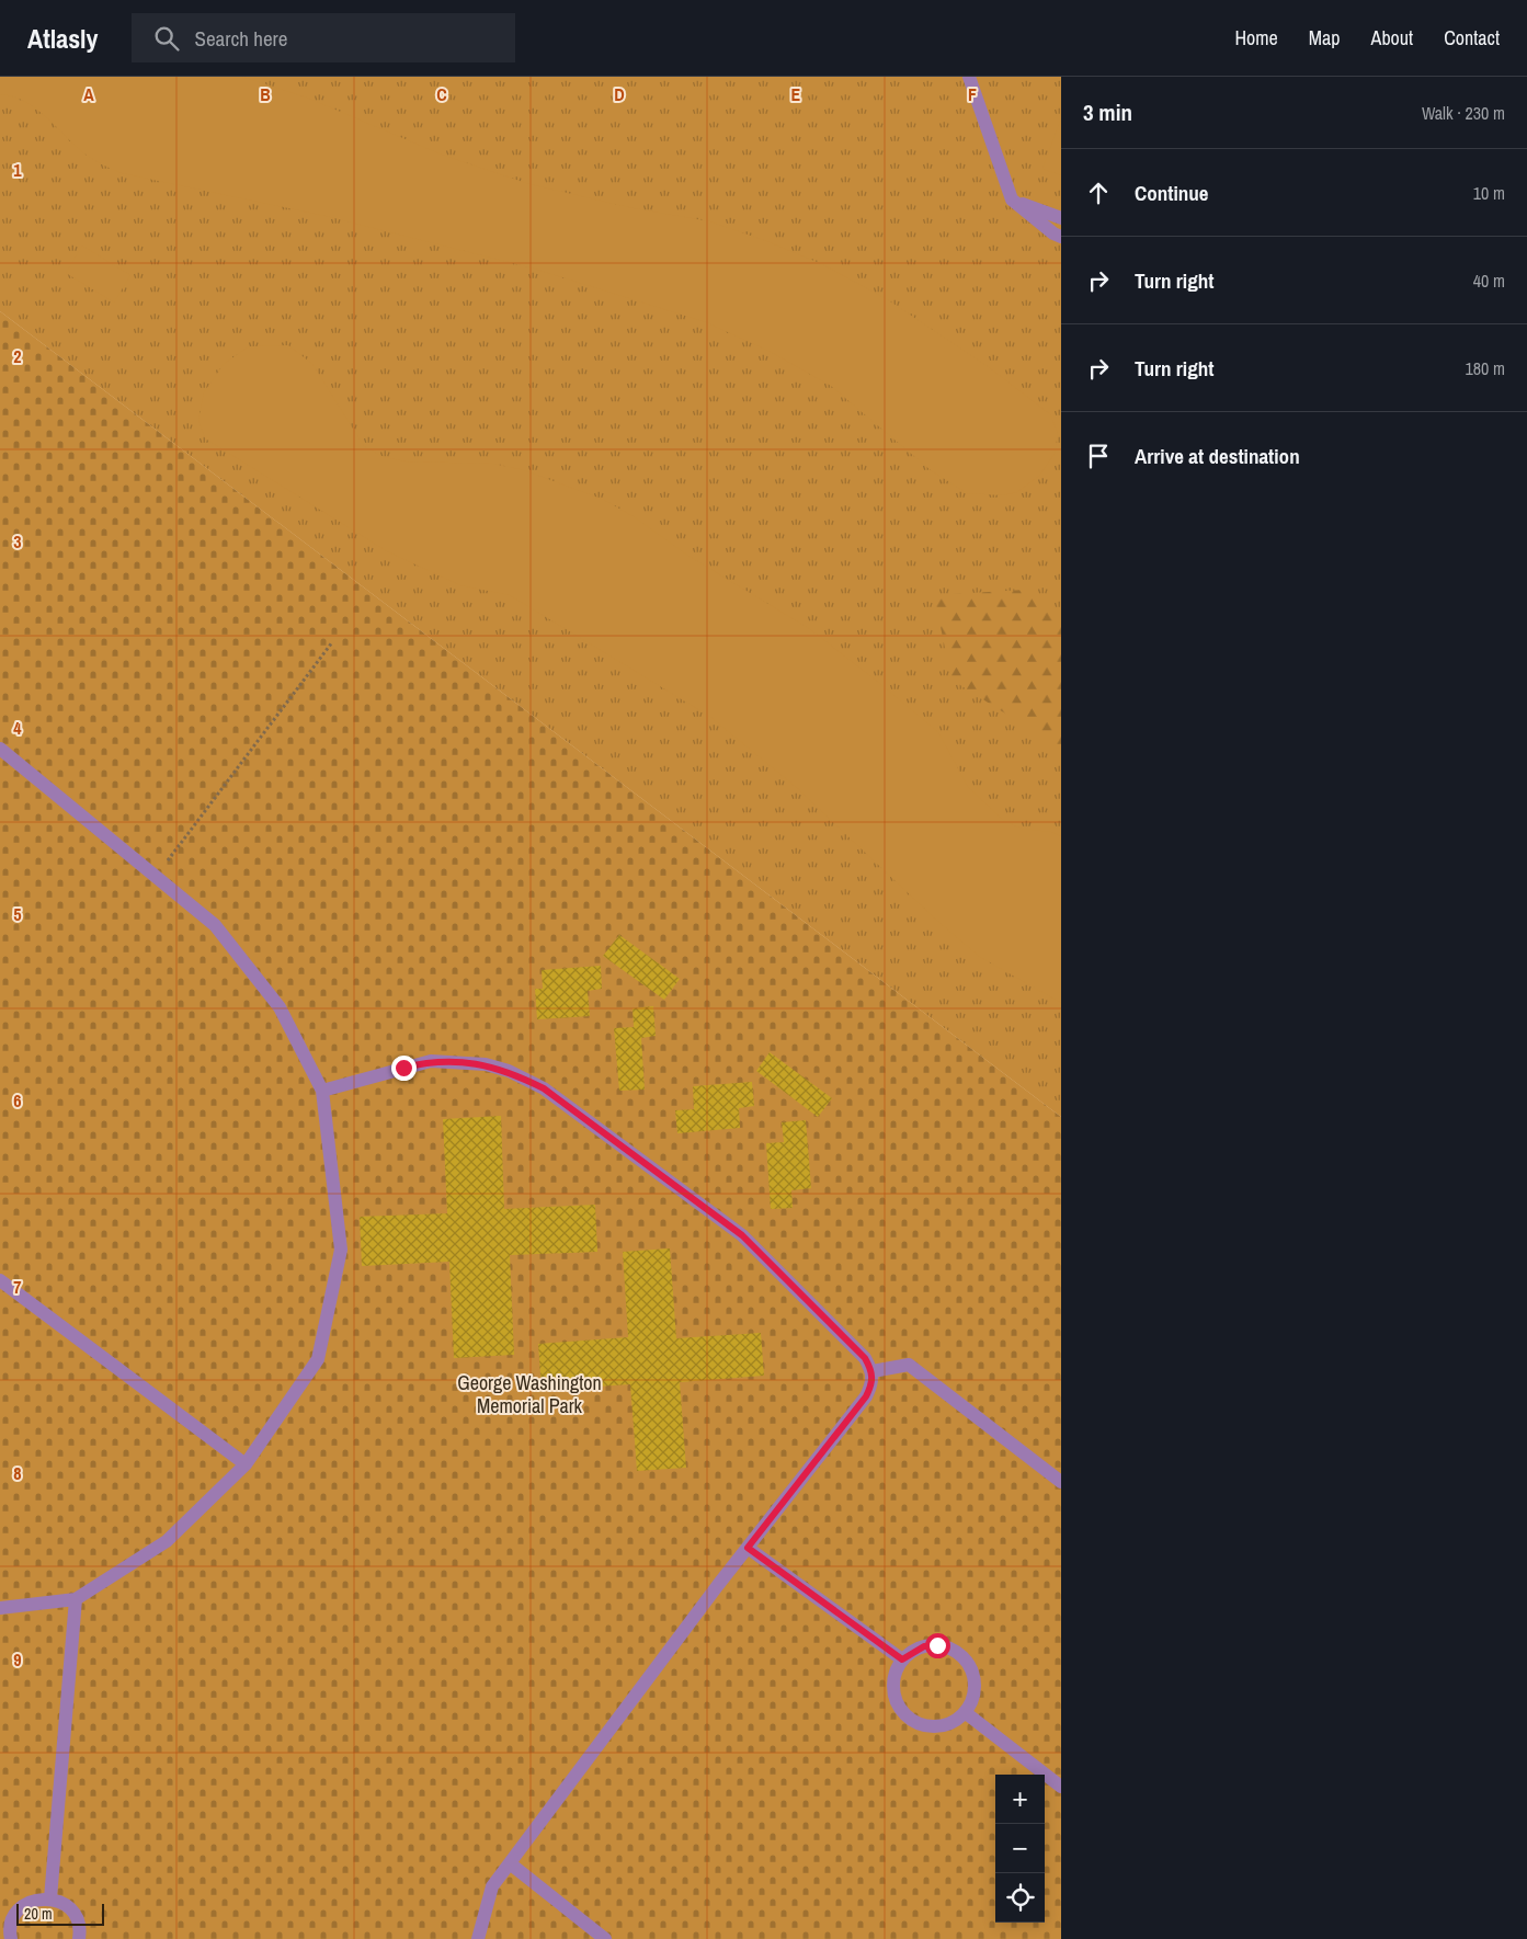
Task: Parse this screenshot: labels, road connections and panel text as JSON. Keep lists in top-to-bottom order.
{
  "parks": ["George Washington Memorial Park"],
  "scale_bar": "20 m",
  "page": {
    "header": "Atlasly",
    "search": "Search here",
    "nav": [
      "Home",
      "Map",
      "About",
      "Contact"
    ],
    "heading": ["3 min", "Walk · 230 m"],
    "list": [
      ["Continue", "10 m"],
      ["Turn right", "40 m"],
      ["Turn right", "180 m"],
      "Arrive at destination"
    ],
    "map_buttons": ["+", "−"],
    "scale": "20 m"
  },
  "grid": {
    "columns": [
      "A",
      "B",
      "C",
      "D",
      "E",
      "F"
    ],
    "rows": [
      "1",
      "2",
      "3",
      "4",
      "5",
      "6",
      "7",
      "8",
      "9"
    ]
  }
}
